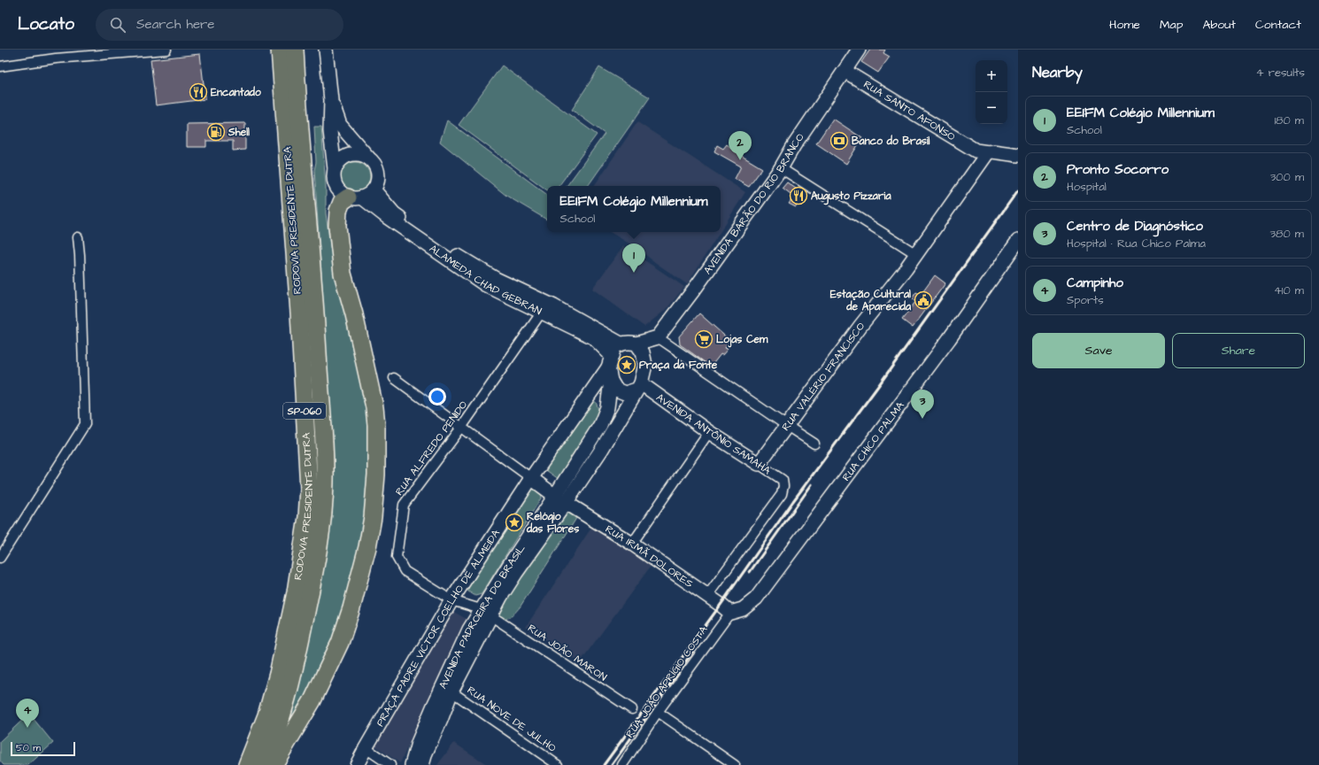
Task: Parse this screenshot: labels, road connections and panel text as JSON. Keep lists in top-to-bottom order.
{
  "streets": {
    "highway": ["RODOVIA PRESIDENTE DUTRA", "SP-060"],
    "street": [
      "RUA SANTO AFONSO",
      "AVENIDA BARÃO DO RIO BRANCO",
      "ALAMEDA CHAD GEBRAN",
      "RUA VALÉRIO FRANCISCO",
      "AVENIDA ANTÔNIO SAMAHA",
      "RUA CHICO PALMA",
      "RUA ALFREDO PENIDO",
      "RUA IRMÃ DOLORES",
      "AVENIDA PADROEIRA DO BRASIL",
      "PRAÇA PADRE VICTOR COELHO DE ALMEIDA",
      "RUA JOÃO MARON",
      "RUA JOÃO APRÍGIO COSTA",
      "RUA NOVE DE JULHO"
    ]
  },
  "crossings": [
    ["RUA SANTO AFONSO", "AVENIDA BARÃO DO RIO BRANCO"],
    ["RUA SANTO AFONSO", "RUA VALÉRIO FRANCISCO"],
    ["ALAMEDA CHAD GEBRAN", "AVENIDA ANTÔNIO SAMAHA"],
    ["ALAMEDA CHAD GEBRAN", "RUA ALFREDO PENIDO"],
    ["ALAMEDA CHAD GEBRAN", "AVENIDA PADROEIRA DO BRASIL"],
    ["ALAMEDA CHAD GEBRAN", "PRAÇA PADRE VICTOR COELHO DE ALMEIDA"],
    ["RUA VALÉRIO FRANCISCO", "AVENIDA ANTÔNIO SAMAHA"],
    ["AVENIDA ANTÔNIO SAMAHA", "RUA IRMÃ DOLORES"],
    ["AVENIDA ANTÔNIO SAMAHA", "AVENIDA PADROEIRA DO BRASIL"],
    ["AVENIDA ANTÔNIO SAMAHA", "PRAÇA PADRE VICTOR COELHO DE ALMEIDA"],
    ["RUA CHICO PALMA", "RUA IRMÃ DOLORES"],
    ["RUA CHICO PALMA", "RUA JOÃO APRÍGIO COSTA"],
    ["RUA ALFREDO PENIDO", "PRAÇA PADRE VICTOR COELHO DE ALMEIDA"],
    ["RUA ALFREDO PENIDO", "RUA JOÃO MARON"],
    ["RUA IRMÃ DOLORES", "AVENIDA PADROEIRA DO BRASIL"],
    ["RUA IRMÃ DOLORES", "PRAÇA PADRE VICTOR COELHO DE ALMEIDA"],
    ["RUA IRMÃ DOLORES", "RUA JOÃO APRÍGIO COSTA"],
    ["AVENIDA PADROEIRA DO BRASIL", "PRAÇA PADRE VICTOR COELHO DE ALMEIDA"],
    ["AVENIDA PADROEIRA DO BRASIL", "RUA JOÃO MARON"],
    ["AVENIDA PADROEIRA DO BRASIL", "RUA NOVE DE JULHO"],
    ["PRAÇA PADRE VICTOR COELHO DE ALMEIDA", "RUA JOÃO MARON"]
  ],
  "places": {
    "restaurant": ["Encantado", "Augusto Pizzaria"],
    "fuel station": ["Shell"],
    "bank": ["Banco do Brasil"],
    "public building": ["Estação Cultural de Aparecida"],
    "supermarket": ["Lojas Cem"],
    "place": ["Praça da Fonte", "Relógio das Flores"]
  },
  "scale_bar": "50 m",
  "page": {
    "header": "Locato",
    "search": "Search here",
    "nav": [
      "Home",
      "Map",
      "About",
      "Contact"
    ],
    "heading": ["Nearby", "4 results"],
    "map_buttons": ["+", "−"],
    "list": [
      {
        "mark": "1",
        "name": "EEIFM Colégio Millennium",
        "note": "School",
        "value": "180 m"
      },
      {
        "mark": "2",
        "name": "Pronto Socorro",
        "note": "Hospital",
        "value": "300 m"
      },
      {
        "mark": "3",
        "name": "Centro de Diagnóstico",
        "note": "Hospital · Rua Chico Palma",
        "value": "380 m"
      },
      {
        "mark": "4",
        "name": "Campinho",
        "note": "Sports",
        "value": "410 m"
      }
    ],
    "pins": [
      "2",
      "1",
      "3",
      "4"
    ],
    "popup": ["EEIFM Colégio Millennium", "School"],
    "buttons": ["Save", "Share"],
    "scale": "50 m"
  }
}
